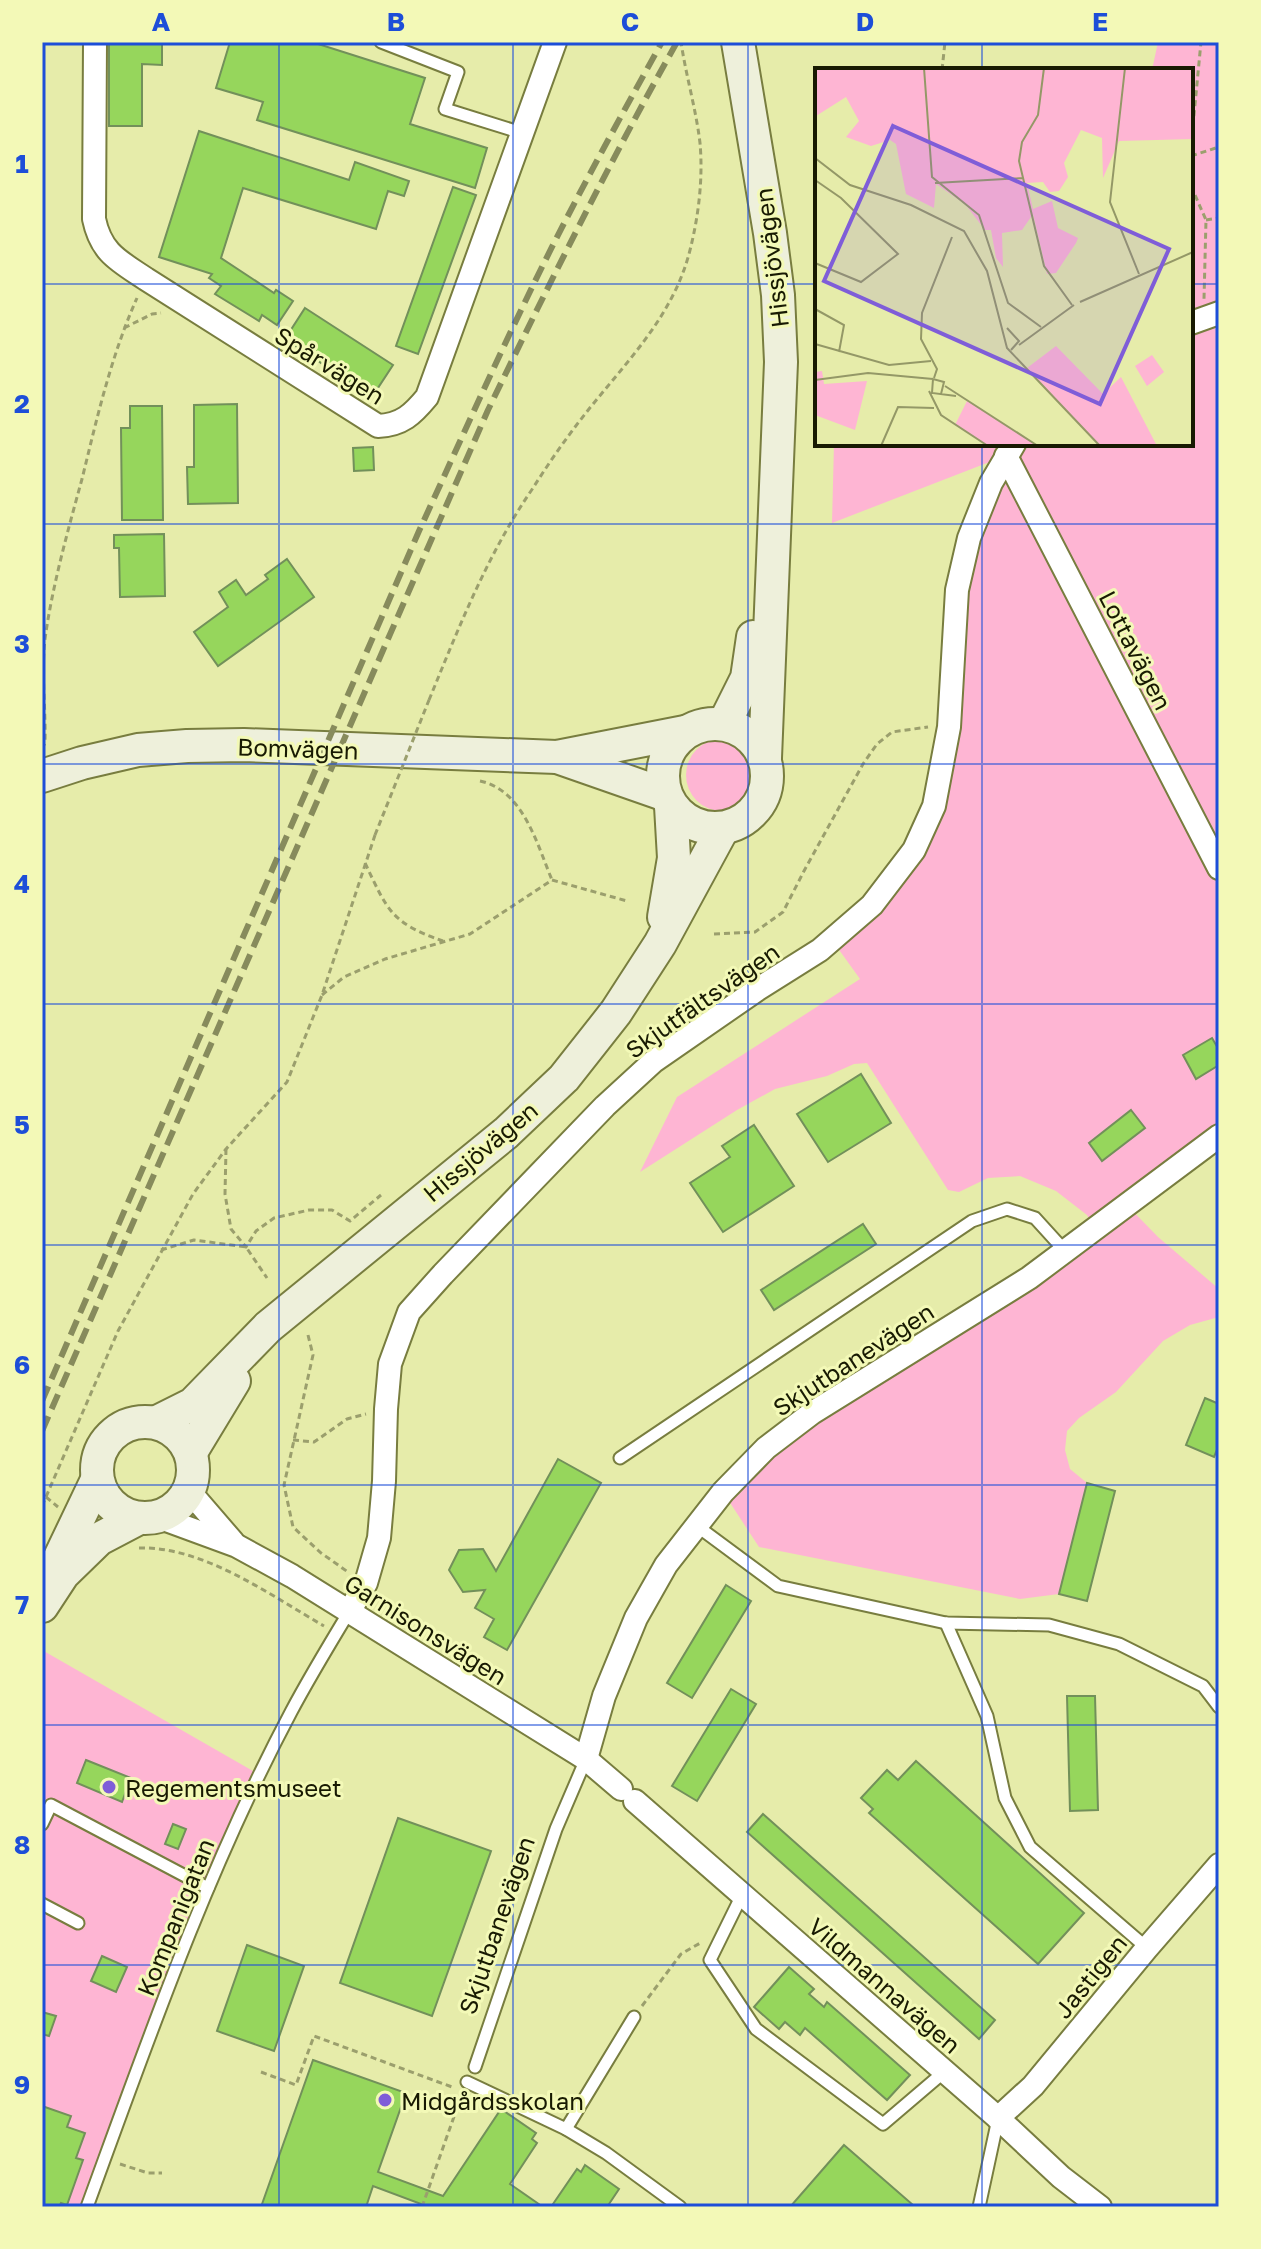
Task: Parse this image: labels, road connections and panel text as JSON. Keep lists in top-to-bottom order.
{
  "streets": {
    "main road": ["Hissjövägen", "Bomvägen"],
    "street": [
      "Spårvägen",
      "Lottavägen",
      "Skjutfältsvägen",
      "Skjutbanevägen",
      "Garnisonsvägen",
      "Jastigen",
      "Vildmannavägen"
    ],
    "lane": ["Kompanigatan"]
  },
  "crossings": [
    ["Hissjövägen", "Bomvägen"],
    ["Hissjövägen", "Garnisonsvägen"],
    ["Lottavägen", "Skjutfältsvägen"],
    ["Skjutfältsvägen", "Garnisonsvägen"],
    ["Skjutfältsvägen", "Kompanigatan"],
    ["Skjutbanevägen", "Garnisonsvägen"],
    ["Skjutbanevägen", "Vildmannavägen"],
    ["Garnisonsvägen", "Kompanigatan"],
    ["Garnisonsvägen", "Vildmannavägen"],
    ["Jastigen", "Vildmannavägen"]
  ],
  "places": ["Regementsmuseet", "Midgårdsskolan"],
  "grid": {
    "columns": [
      "A",
      "B",
      "C",
      "D",
      "E"
    ],
    "rows": [
      "1",
      "2",
      "3",
      "4",
      "5",
      "6",
      "7",
      "8",
      "9"
    ]
  }
}
